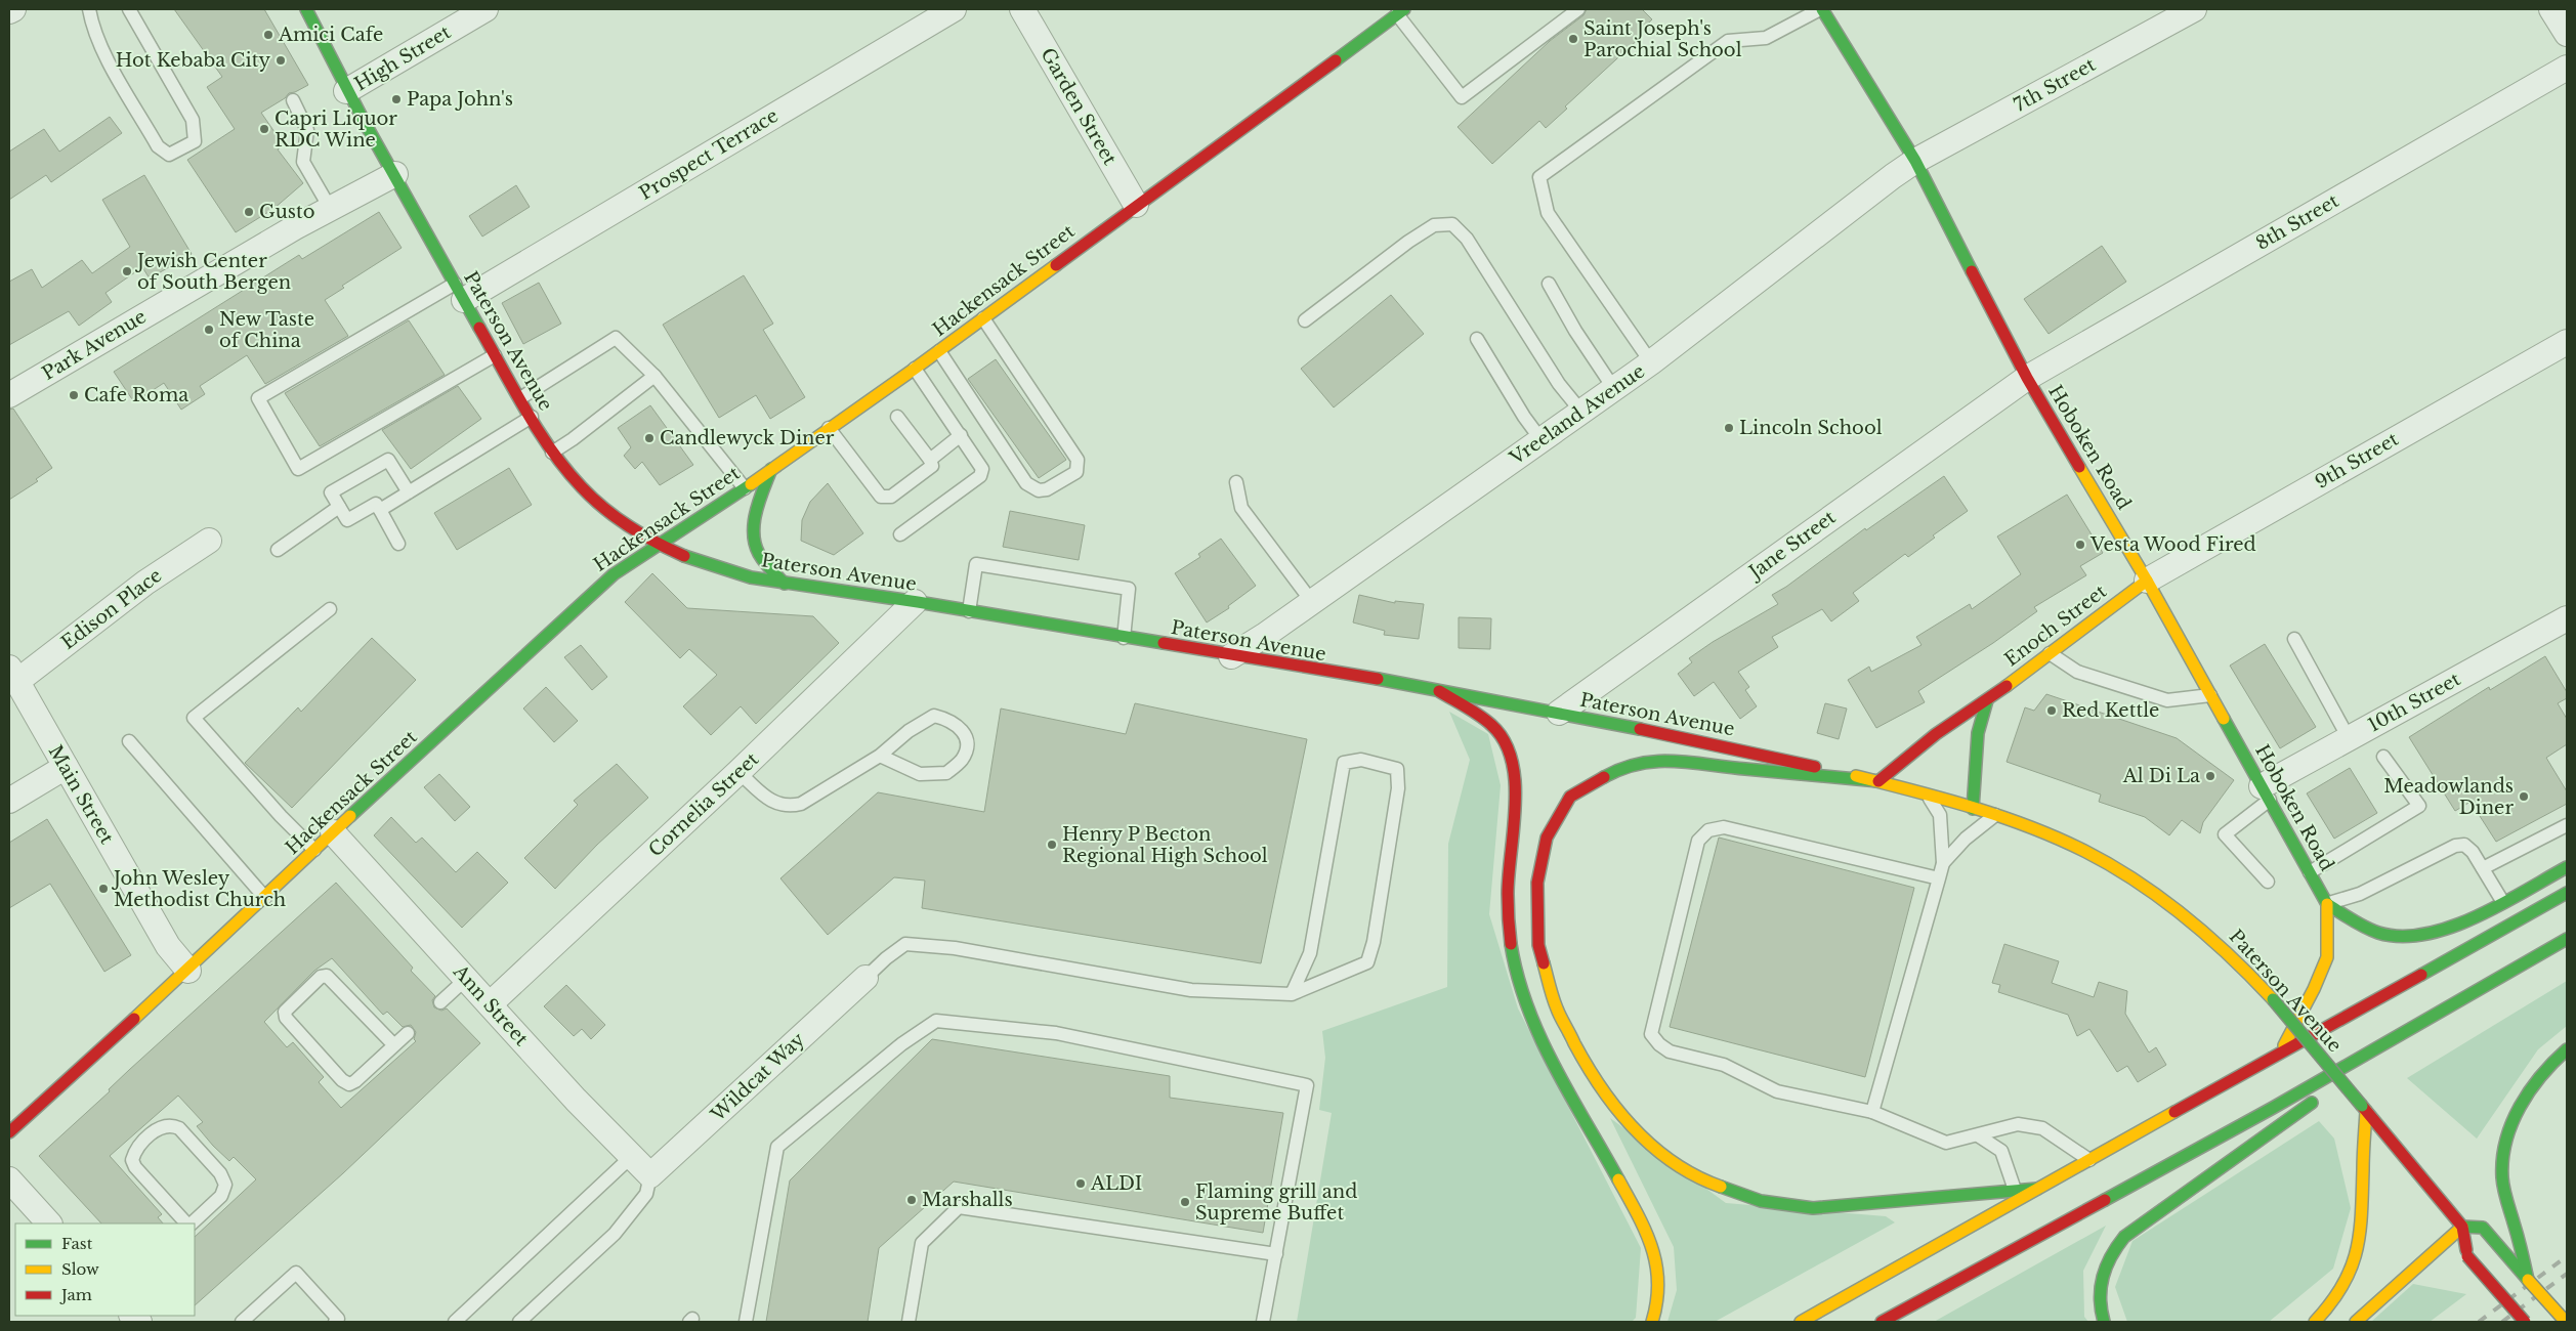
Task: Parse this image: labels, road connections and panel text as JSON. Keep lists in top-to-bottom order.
{
  "streets": {
    "main road": [
      "Hackensack Street",
      "Paterson Avenue",
      "Hoboken Road",
      "Enoch Street"
    ],
    "street": [
      "High Street",
      "7th Street",
      "Garden Street",
      "Prospect Terrace",
      "8th Street",
      "Park Avenue",
      "Vreeland Avenue",
      "9th Street",
      "Jane Street",
      "Edison Place",
      "10th Street",
      "Main Street",
      "Cornelia Street",
      "Ann Street",
      "Wildcat Way"
    ]
  },
  "crossings": [
    ["High Street", "Paterson Avenue"],
    ["7th Street", "Vreeland Avenue"],
    ["7th Street", "Hoboken Road"],
    ["Garden Street", "Hackensack Street"],
    ["Prospect Terrace", "Paterson Avenue"],
    ["8th Street", "Hoboken Road"],
    ["8th Street", "Jane Street"],
    ["Hackensack Street", "Paterson Avenue"],
    ["Hackensack Street", "Main Street"],
    ["Hackensack Street", "Ann Street"],
    ["Paterson Avenue", "Park Avenue"],
    ["Paterson Avenue", "Vreeland Avenue"],
    ["Paterson Avenue", "Jane Street"],
    ["Paterson Avenue", "Enoch Street"],
    ["Paterson Avenue", "Cornelia Street"],
    ["Vreeland Avenue", "Hoboken Road"],
    ["Hoboken Road", "9th Street"],
    ["Hoboken Road", "Jane Street"],
    ["Hoboken Road", "Enoch Street"],
    ["Hoboken Road", "10th Street"],
    ["9th Street", "Enoch Street"],
    ["Edison Place", "Main Street"],
    ["Cornelia Street", "Ann Street"],
    ["Ann Street", "Wildcat Way"]
  ],
  "places": [
    "Amici Cafe",
    "Saint Joseph's Parochial School",
    "Hot Kebaba City",
    "Papa John's",
    "Capri Liquor RDC Wine",
    "Gusto",
    "Jewish Center of South Bergen",
    "New Taste of China",
    "Cafe Roma",
    "Lincoln School",
    "Candlewyck Diner",
    "Vesta Wood Fired",
    "Red Kettle",
    "Al Di La",
    "Meadowlands Diner",
    "Henry P Becton Regional High School",
    "John Wesley Methodist Church",
    "ALDI",
    "Marshalls",
    "Flaming grill and Supreme Buffet"
  ],
  "legend": ["Fast", "Slow", "Jam"]
}
